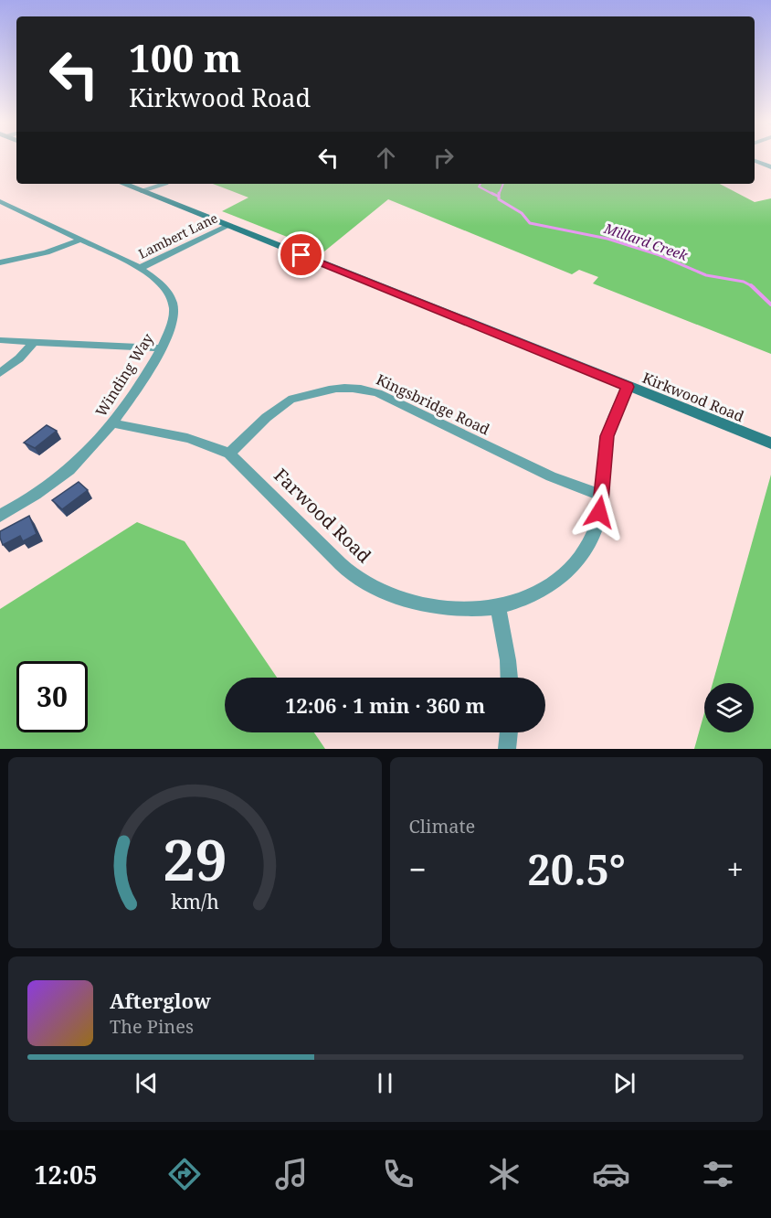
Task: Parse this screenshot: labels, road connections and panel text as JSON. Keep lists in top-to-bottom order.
{
  "streets": {
    "street": [
      "Lambert Lane",
      "Winding Way",
      "Kirkwood Road",
      "Kingsbridge Road",
      "Farwood Road"
    ]
  },
  "crossings": [
    ["Lambert Lane", "Winding Way"],
    ["Lambert Lane", "Kirkwood Road"],
    ["Winding Way", "Farwood Road"],
    ["Kirkwood Road", "Farwood Road"],
    ["Kingsbridge Road", "Farwood Road"]
  ],
  "water": ["Millard Creek"],
  "page": {
    "turn": ["100 m", "Kirkwood Road"],
    "limit": "30",
    "trip": "12:06 · 1 min · 360 m",
    "tile": "Climate",
    "heat": ["−", "20.5°", "+"],
    "song": ["Afterglow", "The Pines"],
    "tabs": "12:05",
    "gauge": ["29", "km/h"]
  }
}
